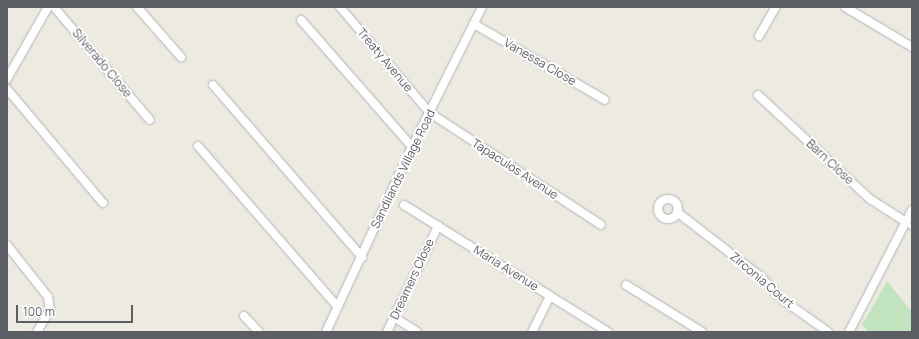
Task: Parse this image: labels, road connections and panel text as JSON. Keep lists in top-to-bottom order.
{
  "streets": {
    "street": [
      "Treaty Avenue",
      "Vanessa Close",
      "Silverado Close",
      "Barn Close",
      "Sandilands Village Road",
      "Tapaculos Avenue",
      "Maria Avenue",
      "Dreamers Close",
      "Zirconia Court"
    ]
  },
  "crossings": [
    ["Treaty Avenue", "Sandilands Village Road"],
    ["Treaty Avenue", "Tapaculos Avenue"],
    ["Vanessa Close", "Sandilands Village Road"],
    ["Sandilands Village Road", "Tapaculos Avenue"],
    ["Maria Avenue", "Dreamers Close"]
  ],
  "scale_bar": "100 m"
}
